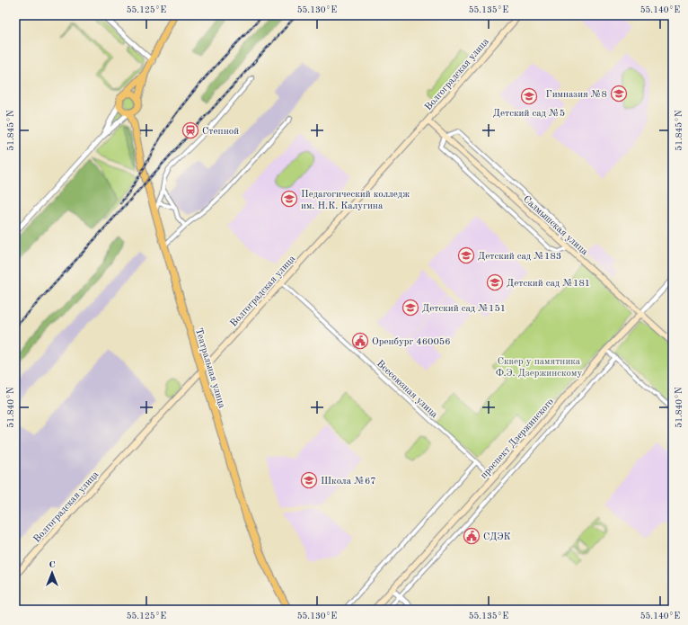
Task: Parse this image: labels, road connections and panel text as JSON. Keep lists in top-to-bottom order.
{
  "streets": {
    "main road": [
      "Волгоградская улица",
      "Салмышская улица",
      "Театральная улица",
      "проспект Дзержинского"
    ],
    "street": ["Всесоюзная улица"]
  },
  "crossings": [
    ["Волгоградская улица", "Салмышская улица"],
    ["Волгоградская улица", "Театральная улица"],
    ["Волгоградская улица", "Всесоюзная улица"],
    ["Салмышская улица", "проспект Дзержинского"],
    ["Всесоюзная улица", "проспект Дзержинского"]
  ],
  "parks": ["Сквер у памятника Ф.Э. Дзержинскому"],
  "places": {
    "school or university": [
      "Гимназия №8",
      "Детский сад №5",
      "Педагогический колледж им. Н.К. Калугина",
      "Детский сад №183",
      "Детский сад №181",
      "Детский сад №151",
      "Школа №67"
    ],
    "station": ["Степной"],
    "public building": ["Оренбург 460056", "СДЭК"]
  },
  "north": "top",
  "coordinates": [
    "55.125°E",
    "55.130°E",
    "55.135°E",
    "55.140°E",
    "51.845°N",
    "51.840°N"
  ]
}
